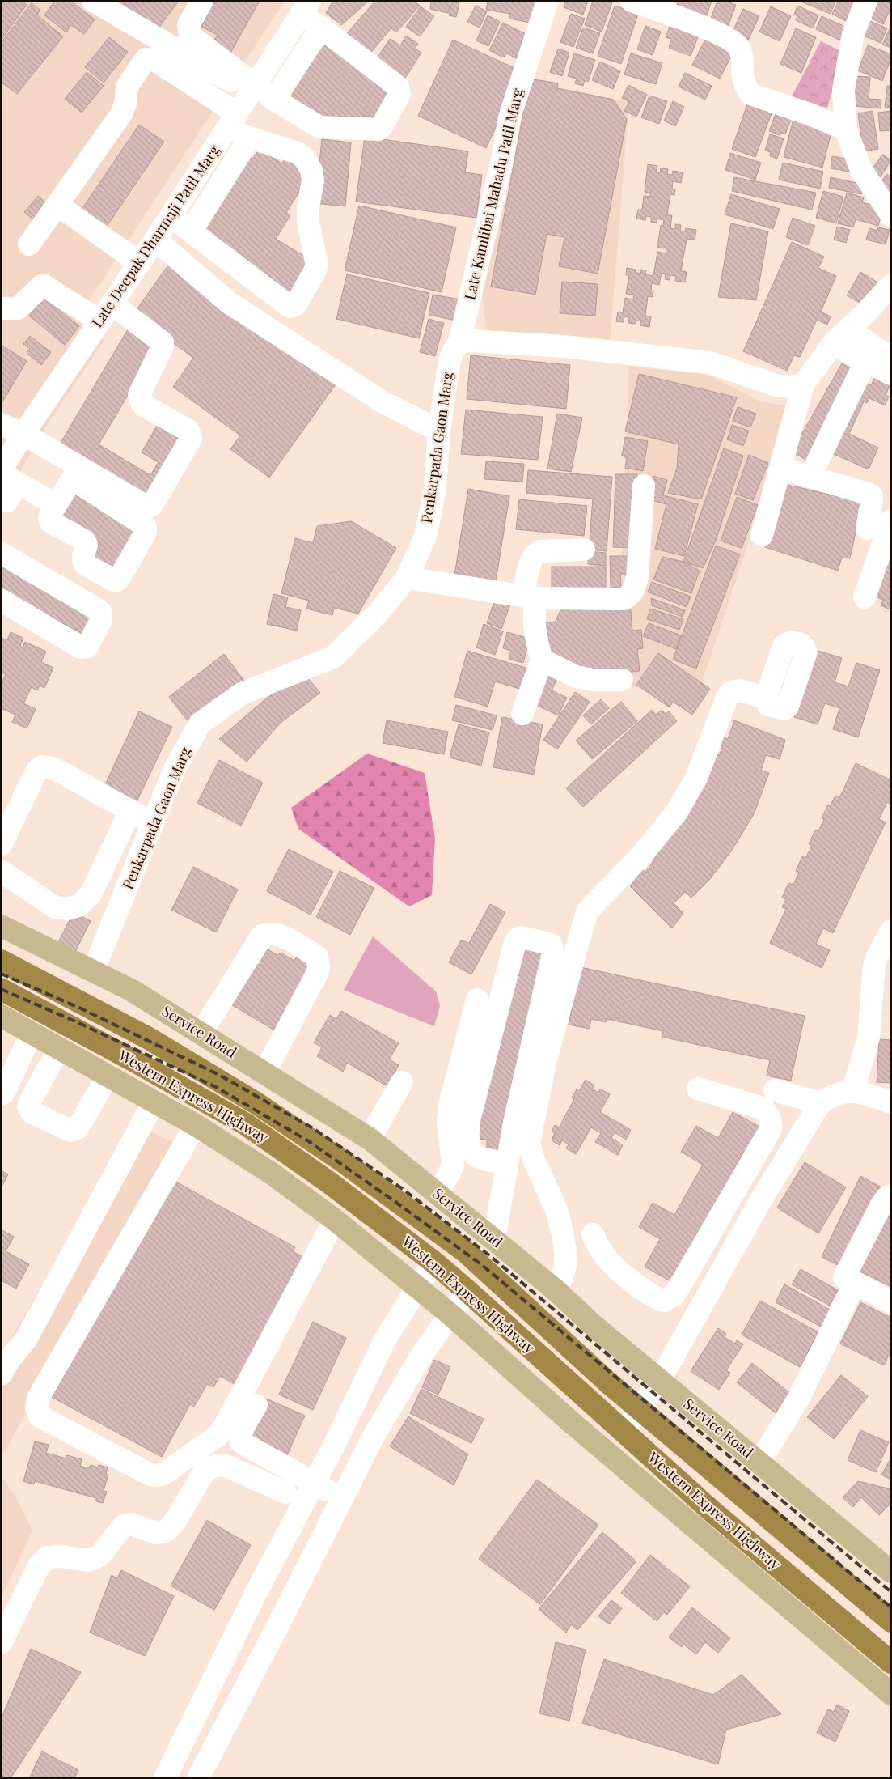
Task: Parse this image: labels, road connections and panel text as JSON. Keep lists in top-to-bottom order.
{
  "streets": {
    "highway": ["Western Express Highway"],
    "main road": ["Service Road"],
    "street": ["Late Kamlibai Mahadu Patil Marg", "Late Deepak Dharmaji Patil Marg", "Penkarpada Gaon Marg"]
  },
  "crossings": [
    ["Late Kamlibai Mahadu Patil Marg", "Penkarpada Gaon Marg"],
    ["Penkarpada Gaon Marg", "Service Road"]
  ]
}
